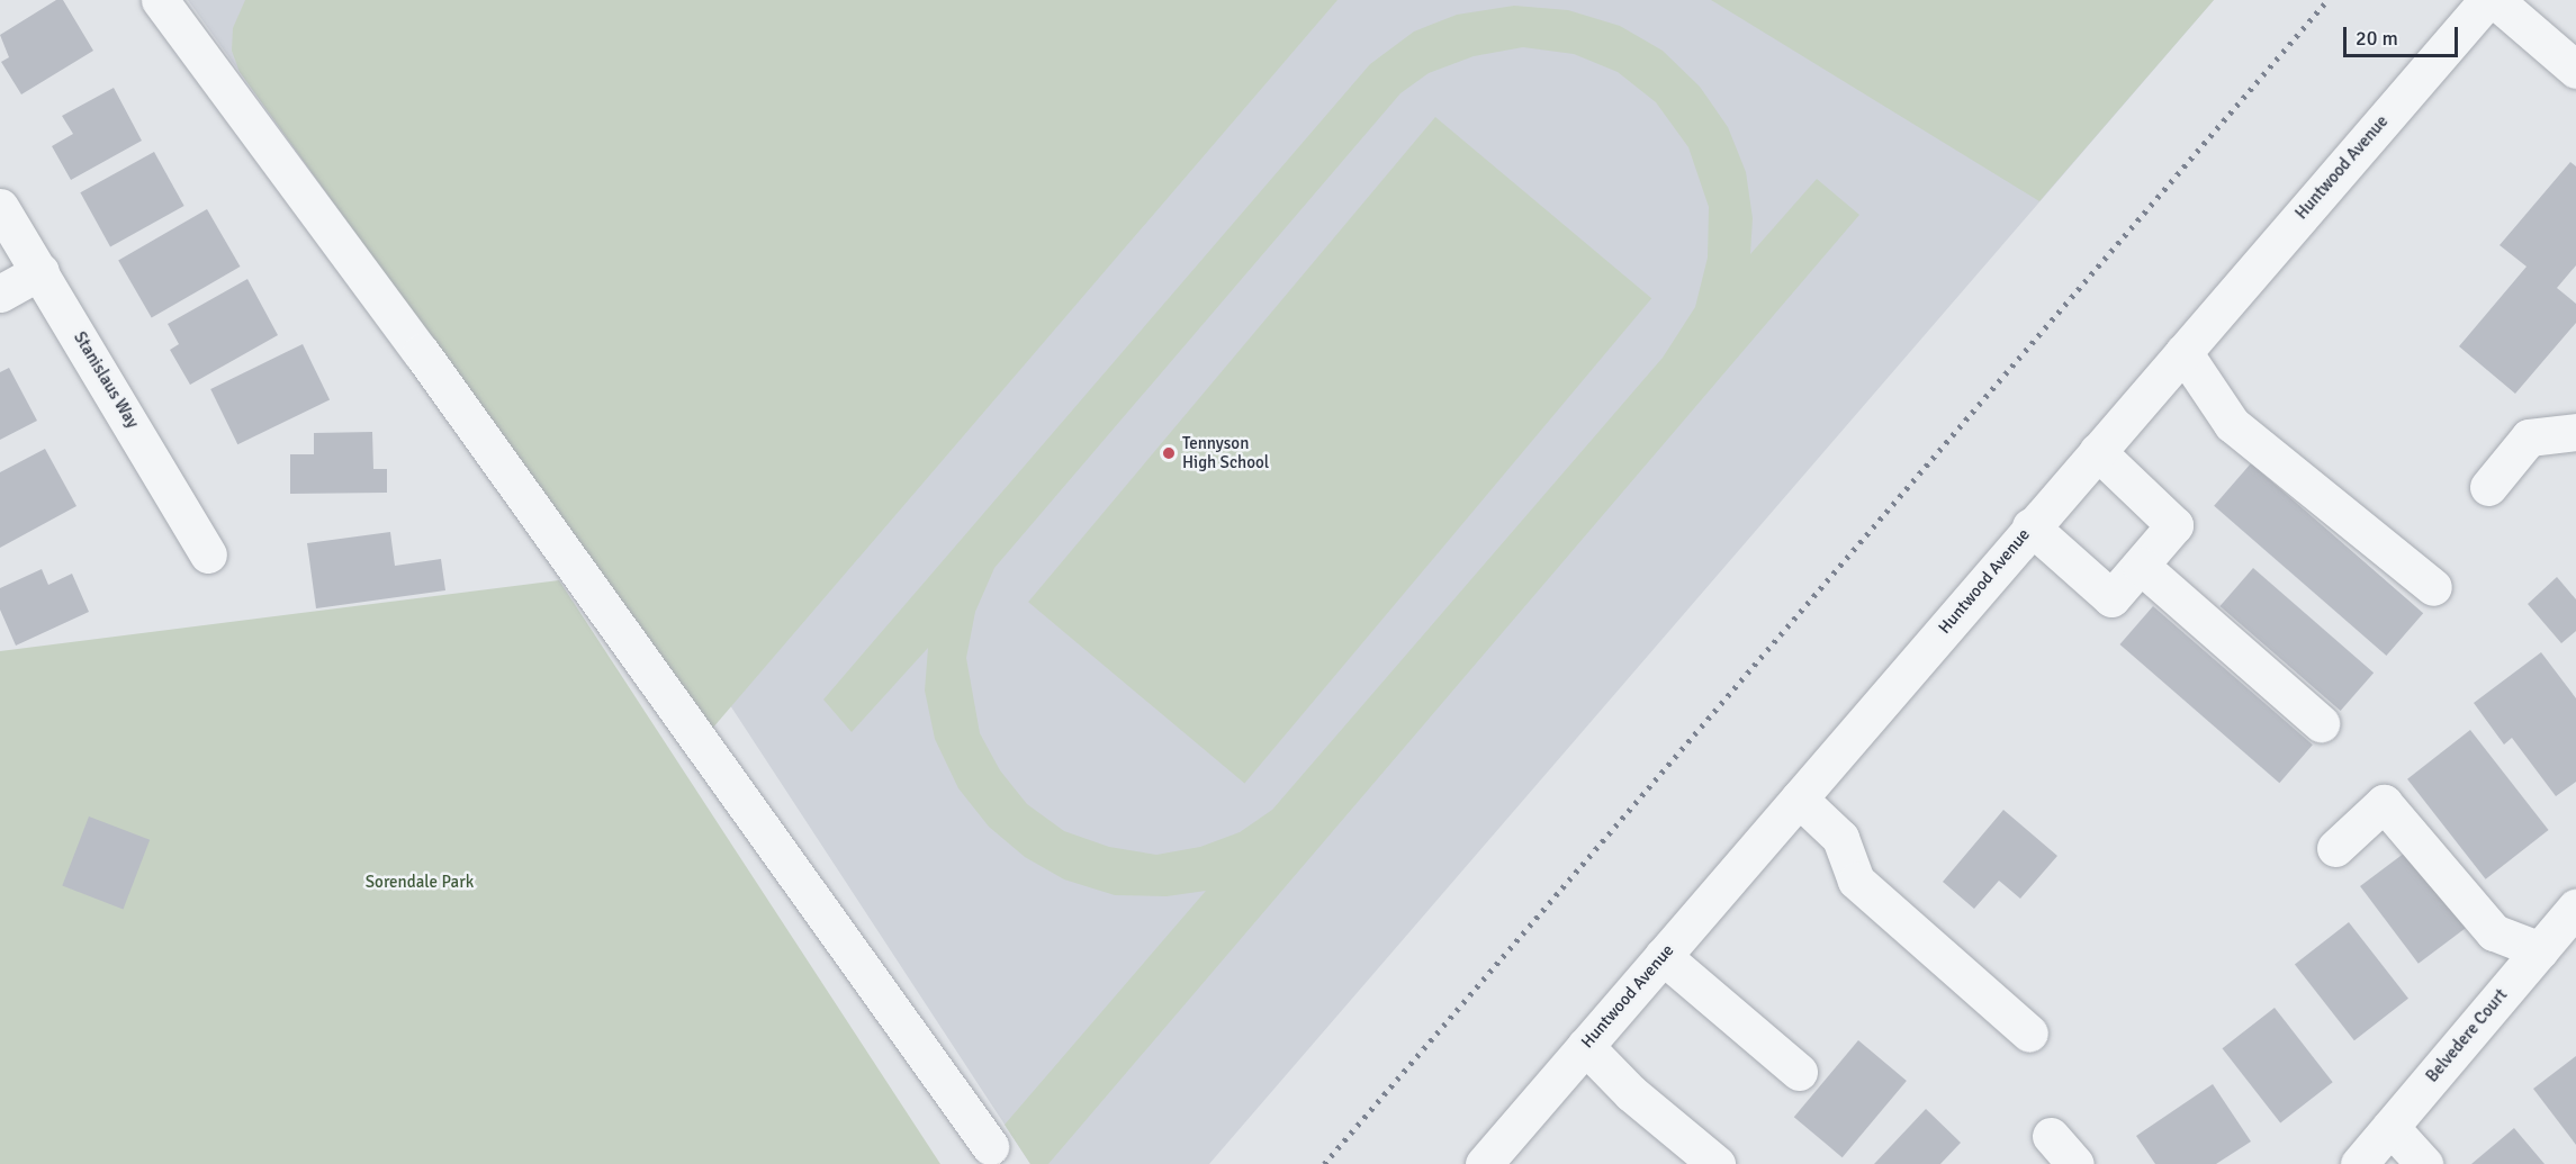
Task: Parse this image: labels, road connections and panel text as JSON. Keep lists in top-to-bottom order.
{
  "streets": {
    "street": ["Huntwood Avenue", "Stanislaus Way", "Belvedere Court"]
  },
  "parks": ["Sorendale Park"],
  "places": ["Tennyson High School"],
  "scale_bar": "20 m"
}
